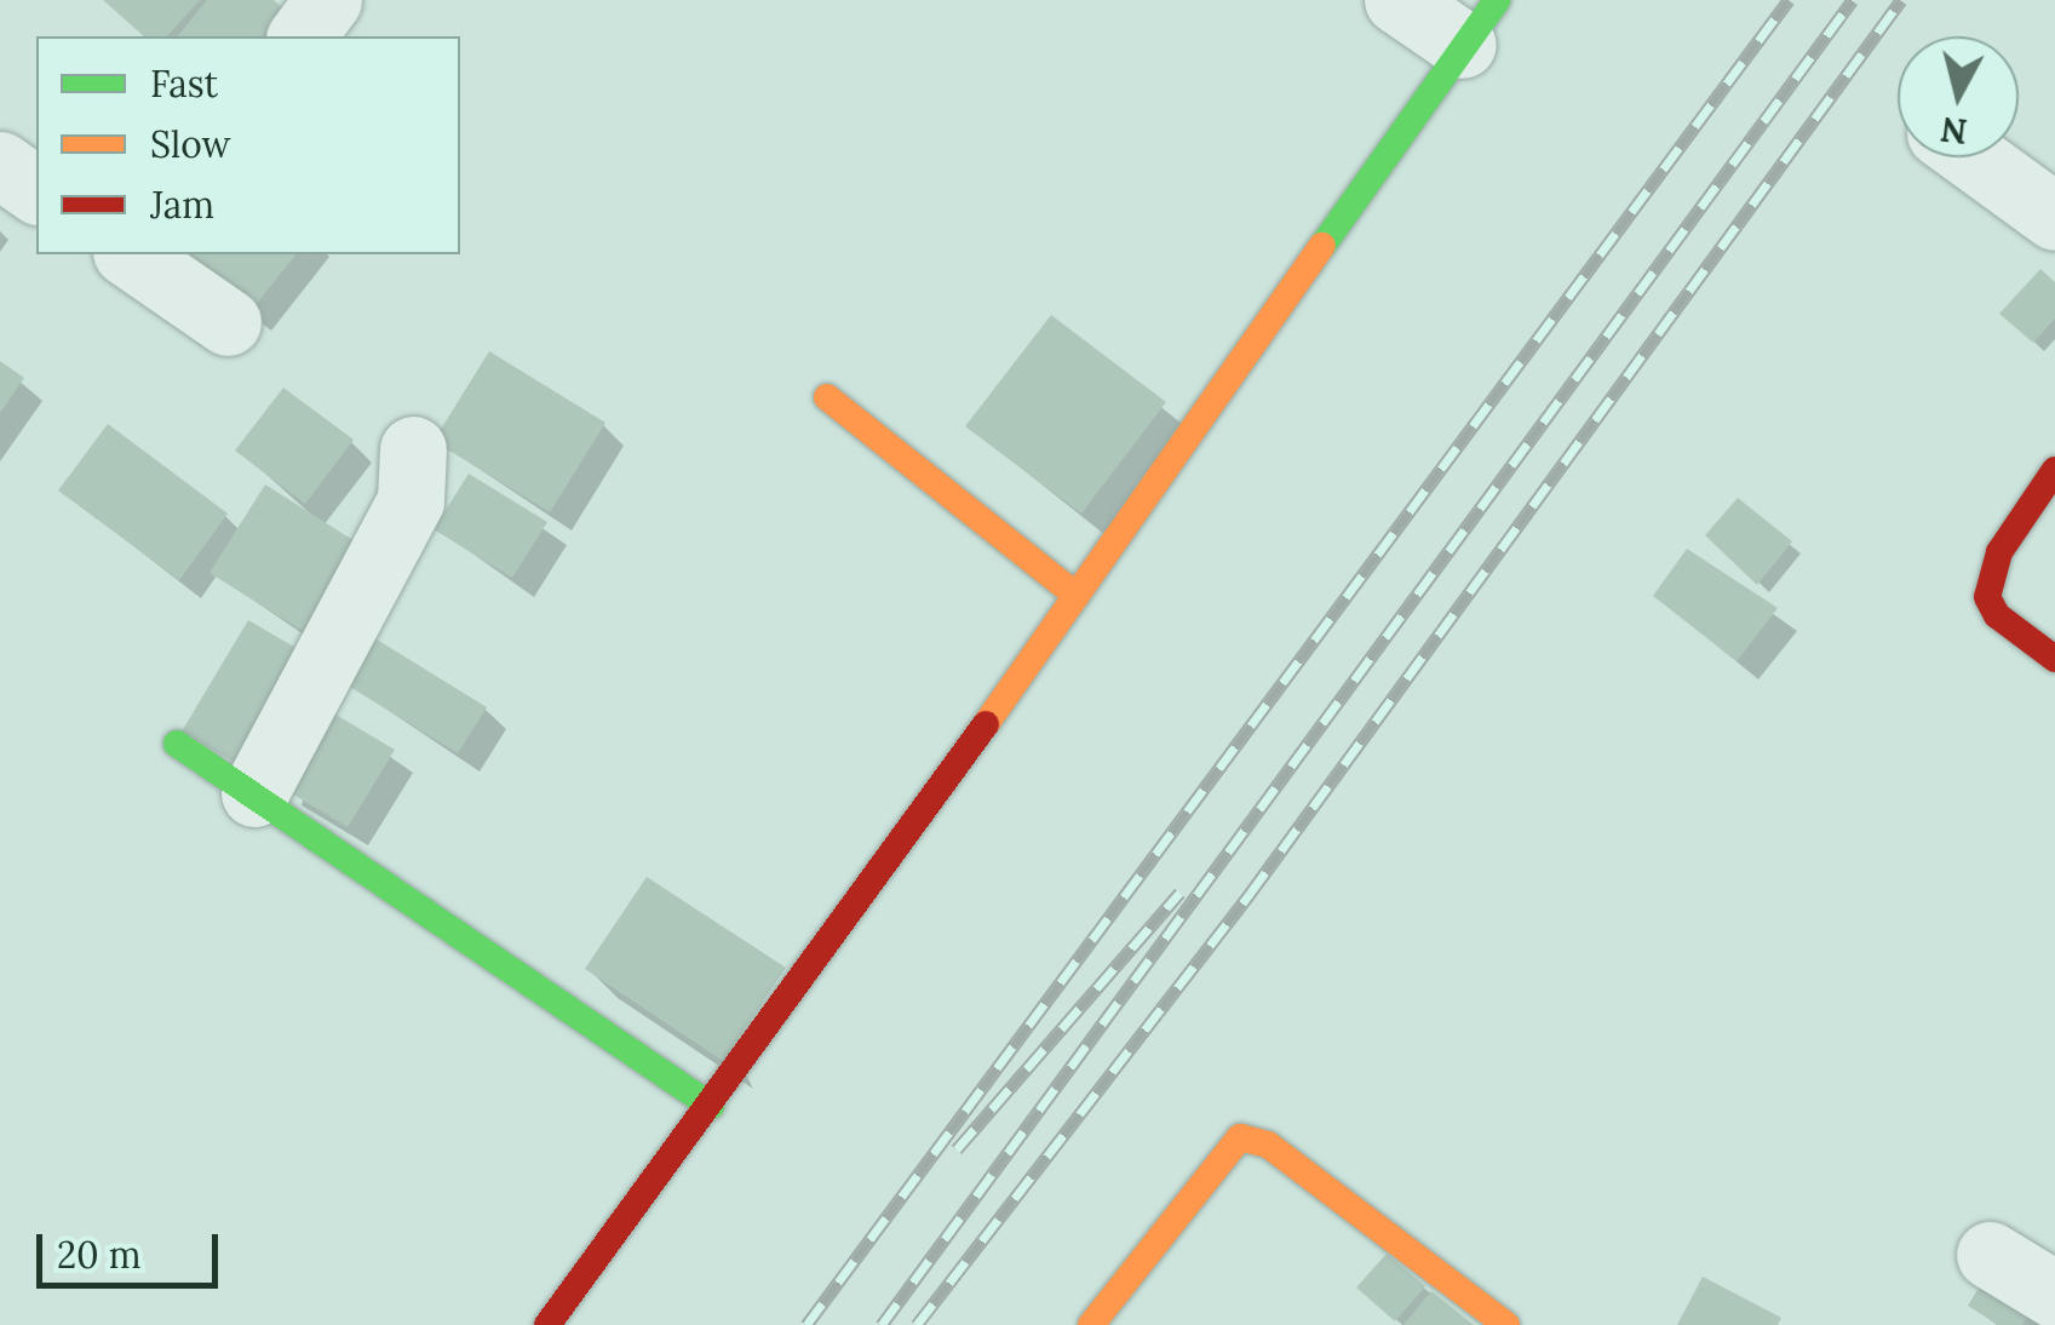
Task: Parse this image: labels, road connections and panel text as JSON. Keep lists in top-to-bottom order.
{
  "legend": ["Fast", "Slow", "Jam"],
  "scale_bar": "20 m",
  "north": "bottom"
}
